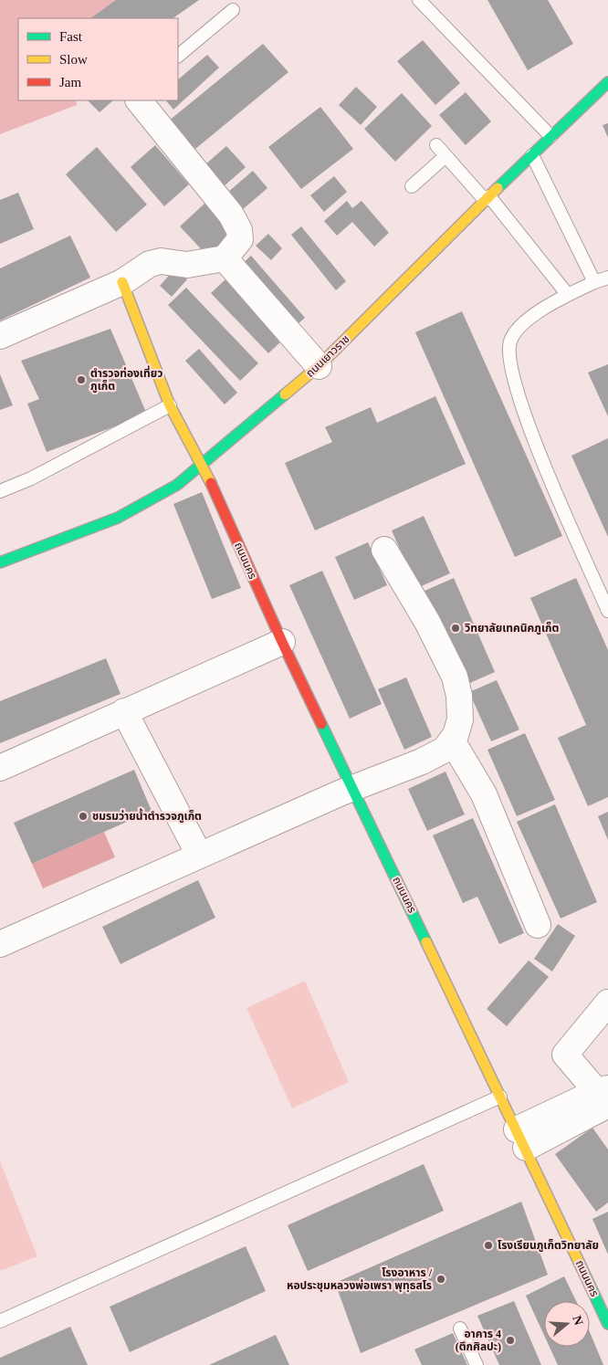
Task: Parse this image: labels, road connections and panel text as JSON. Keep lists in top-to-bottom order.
{
  "streets": {
    "street": ["ถนนเยาวราช", "ถนนนคร"]
  },
  "crossings": [
    ["ถนนเยาวราช", "ถนนนคร"]
  ],
  "places": [
    "ตำรวจท่องเที่ยว ภูเก็ต",
    "วิทยาลัยเทคนิคภูเก็ต",
    "ชมรมว่ายน้ำตำรวจภูเก็ต",
    "โรงเรียนภูเก็ตวิทยาลัย",
    "โรงอาหาร / หอประชุมหลวงพ่อเพรา พุทฺธสโร",
    "อาคาร 4 (ตึกศิลปะ)"
  ],
  "legend": ["Fast", "Slow", "Jam"],
  "north": "right"
}
